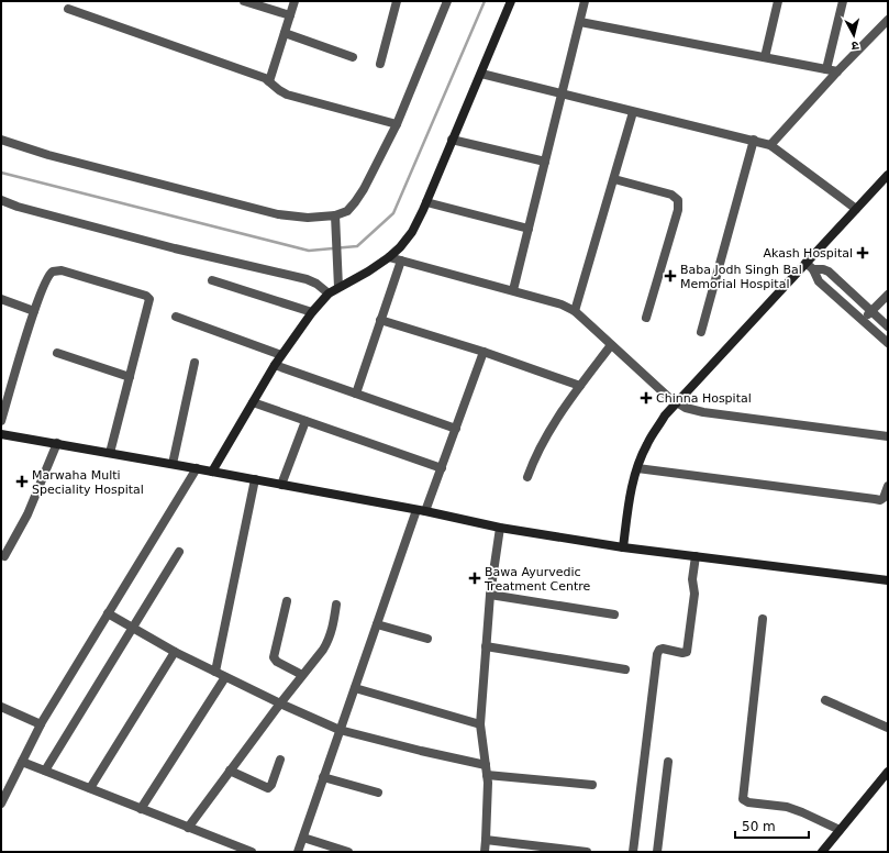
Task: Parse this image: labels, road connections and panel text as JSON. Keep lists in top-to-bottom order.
{
  "places": {
    "health": [
      "Akash Hospital",
      "Baba Jodh Singh Bal Memorial Hospital",
      "Chinna Hospital",
      "Marwaha Multi Speciality Hospital",
      "Bawa Ayurvedic Treatment Centre"
    ]
  },
  "scale_bar": "50 m",
  "north": "bottom"
}
